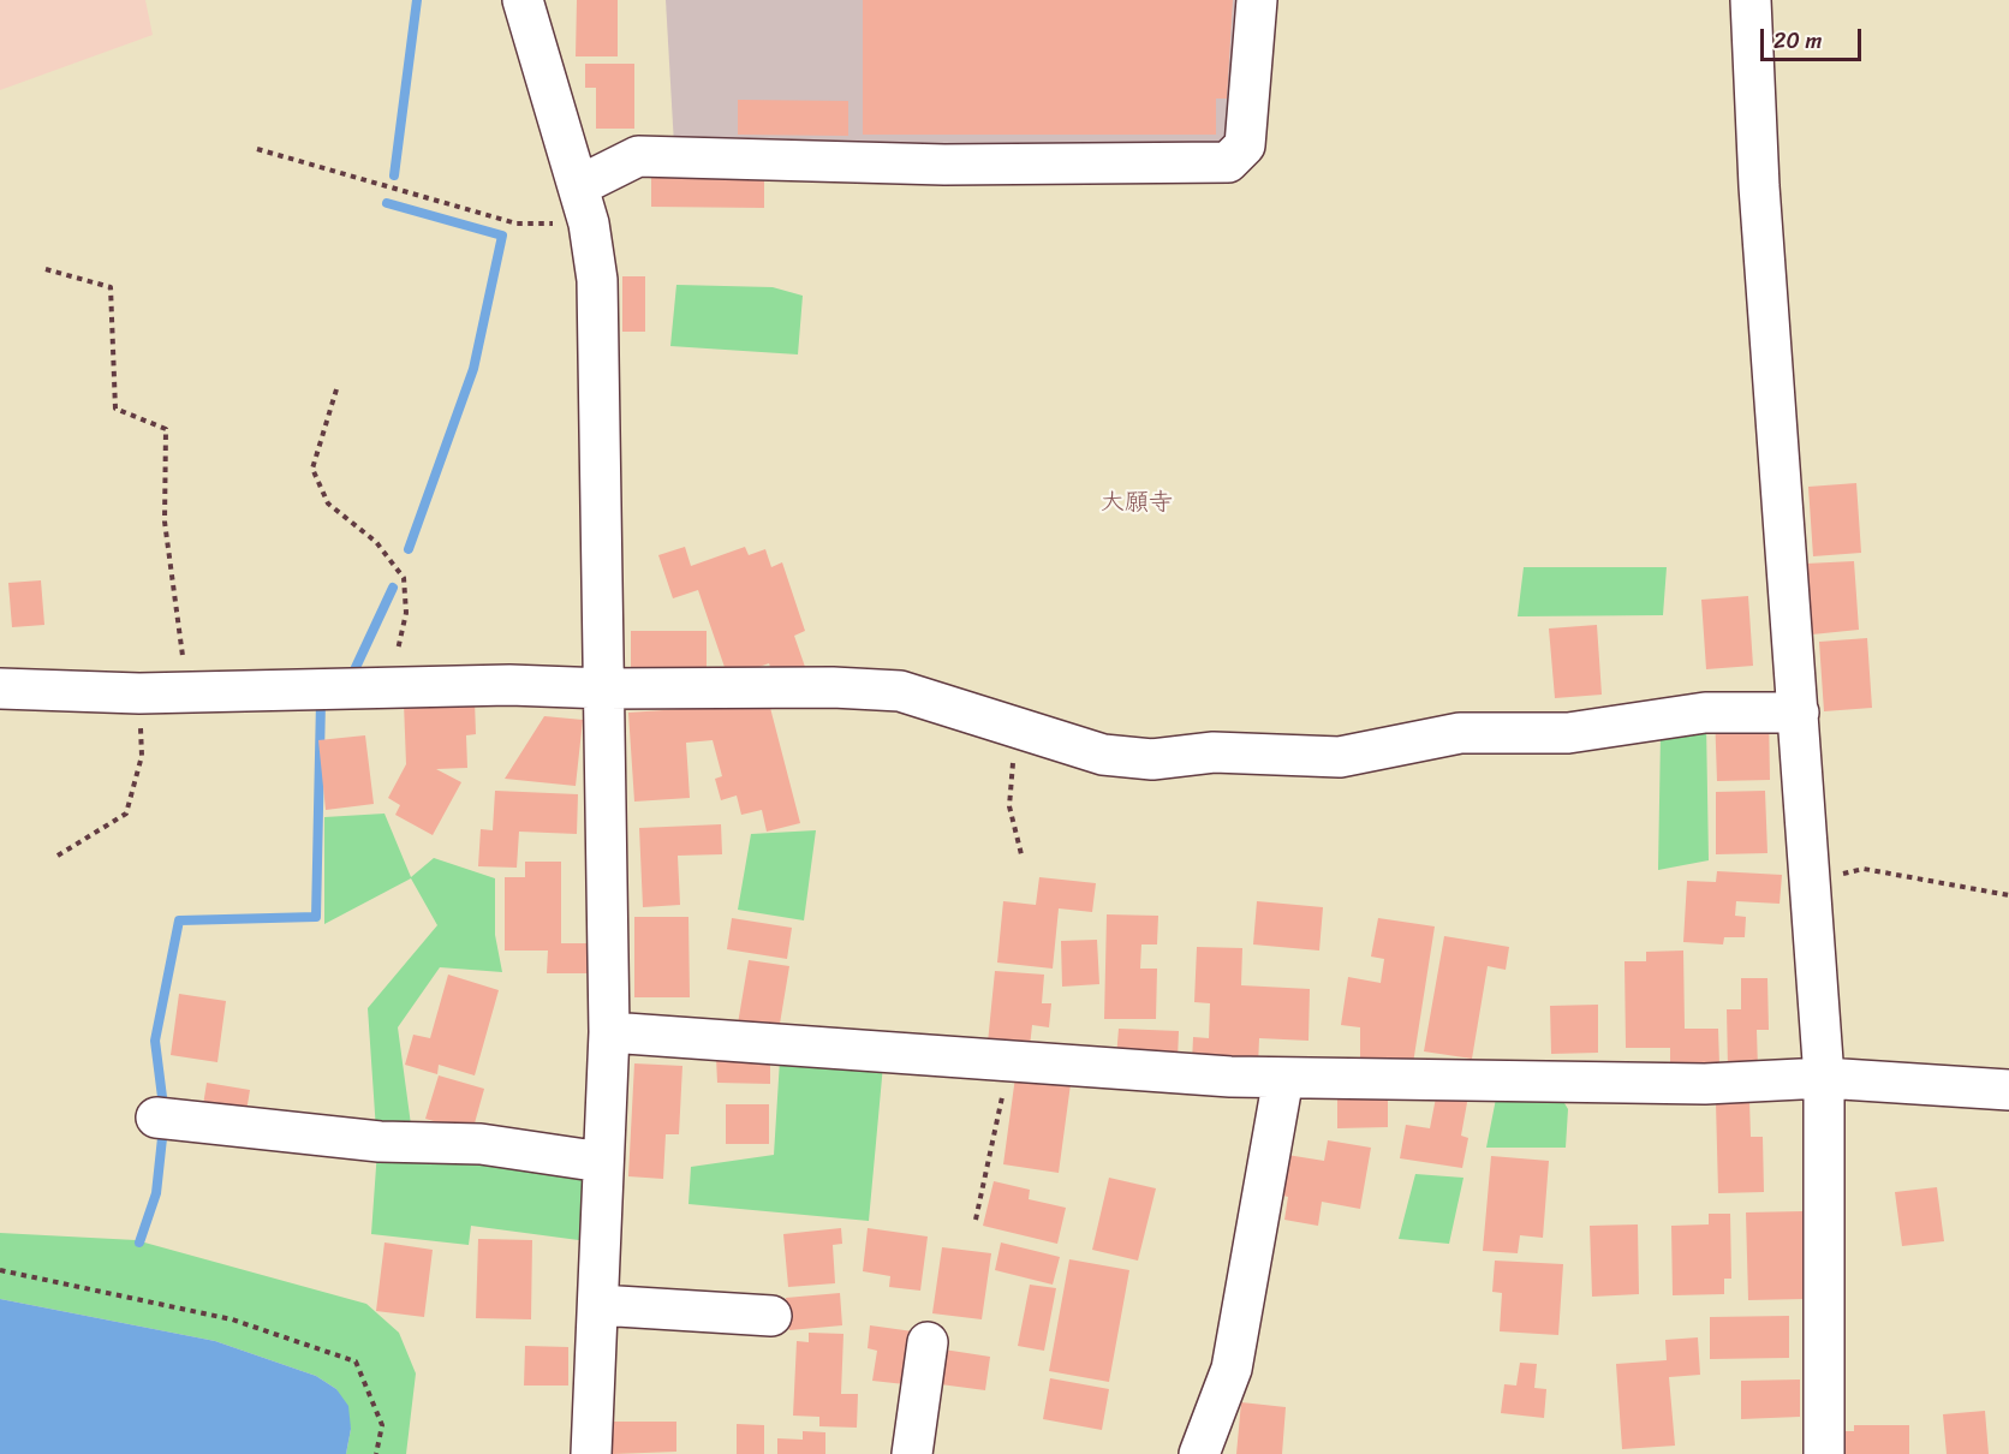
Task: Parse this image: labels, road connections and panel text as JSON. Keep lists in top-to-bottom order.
{
  "districts": ["大願寺"],
  "scale_bar": "20 m"
}
